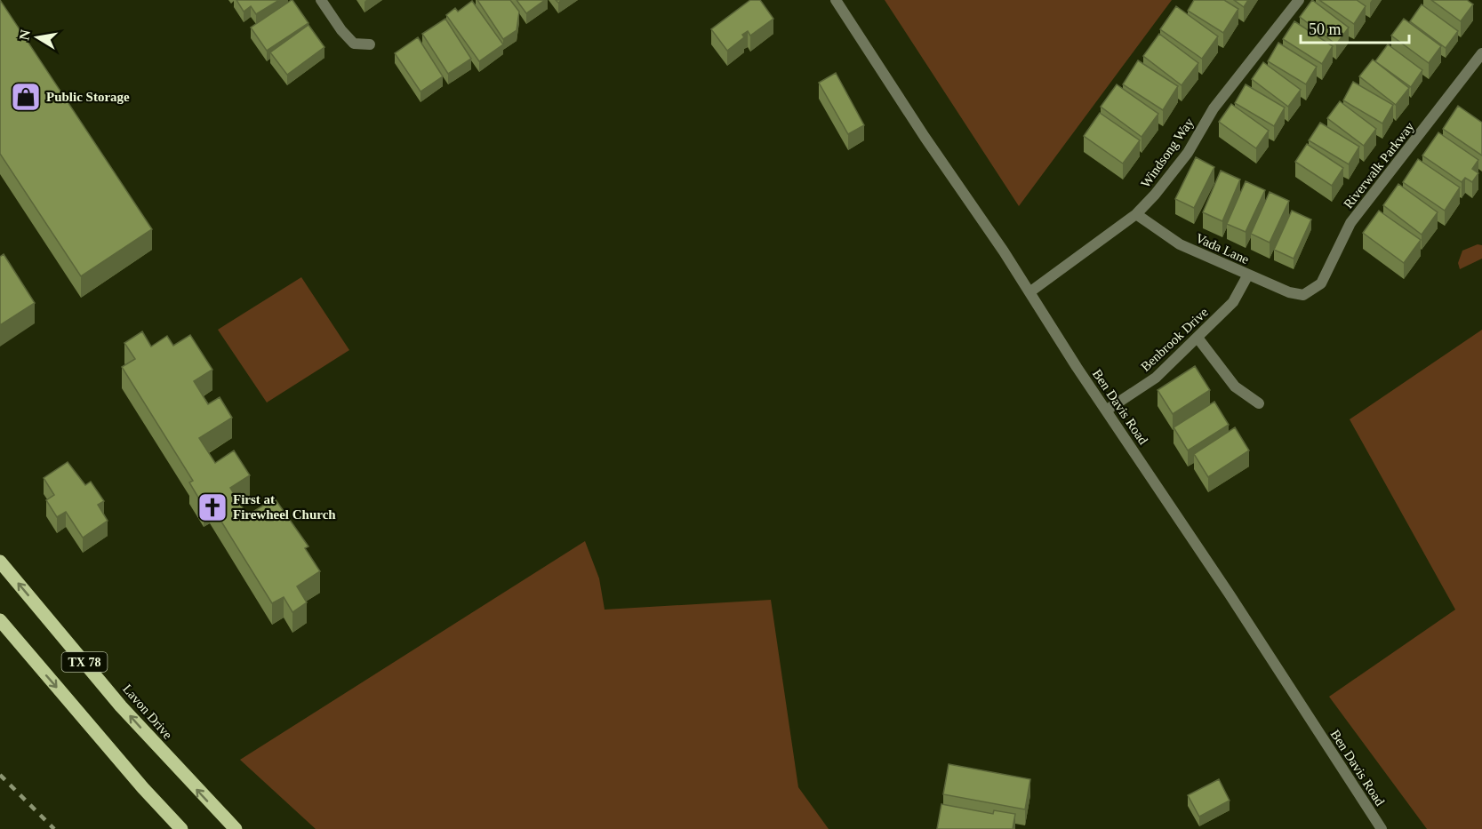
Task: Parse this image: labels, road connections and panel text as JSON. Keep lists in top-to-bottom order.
{
  "streets": {
    "main road": ["TX 78", "Lavon Drive"],
    "street": [
      "Windsong Way",
      "Riverwalk Parkway",
      "Vada Lane",
      "Benbrook Drive",
      "Ben Davis Road"
    ]
  },
  "crossings": [
    ["Windsong Way", "Vada Lane"],
    ["Windsong Way", "Ben Davis Road"],
    ["Riverwalk Parkway", "Vada Lane"],
    ["Vada Lane", "Benbrook Drive"],
    ["Benbrook Drive", "Ben Davis Road"]
  ],
  "places": {
    "shop": ["Public Storage"],
    "church": ["First at Firewheel Church"]
  },
  "scale_bar": "50 m",
  "north": "left"
}
